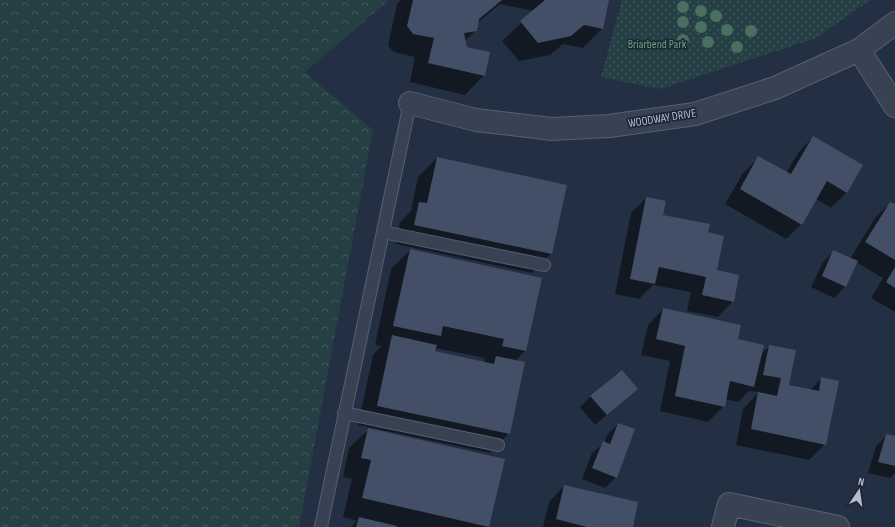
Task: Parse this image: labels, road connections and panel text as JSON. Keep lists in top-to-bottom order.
{
  "streets": {
    "street": ["WOODWAY DRIVE"]
  },
  "parks": ["Briarbend Park"],
  "north": "top"
}
